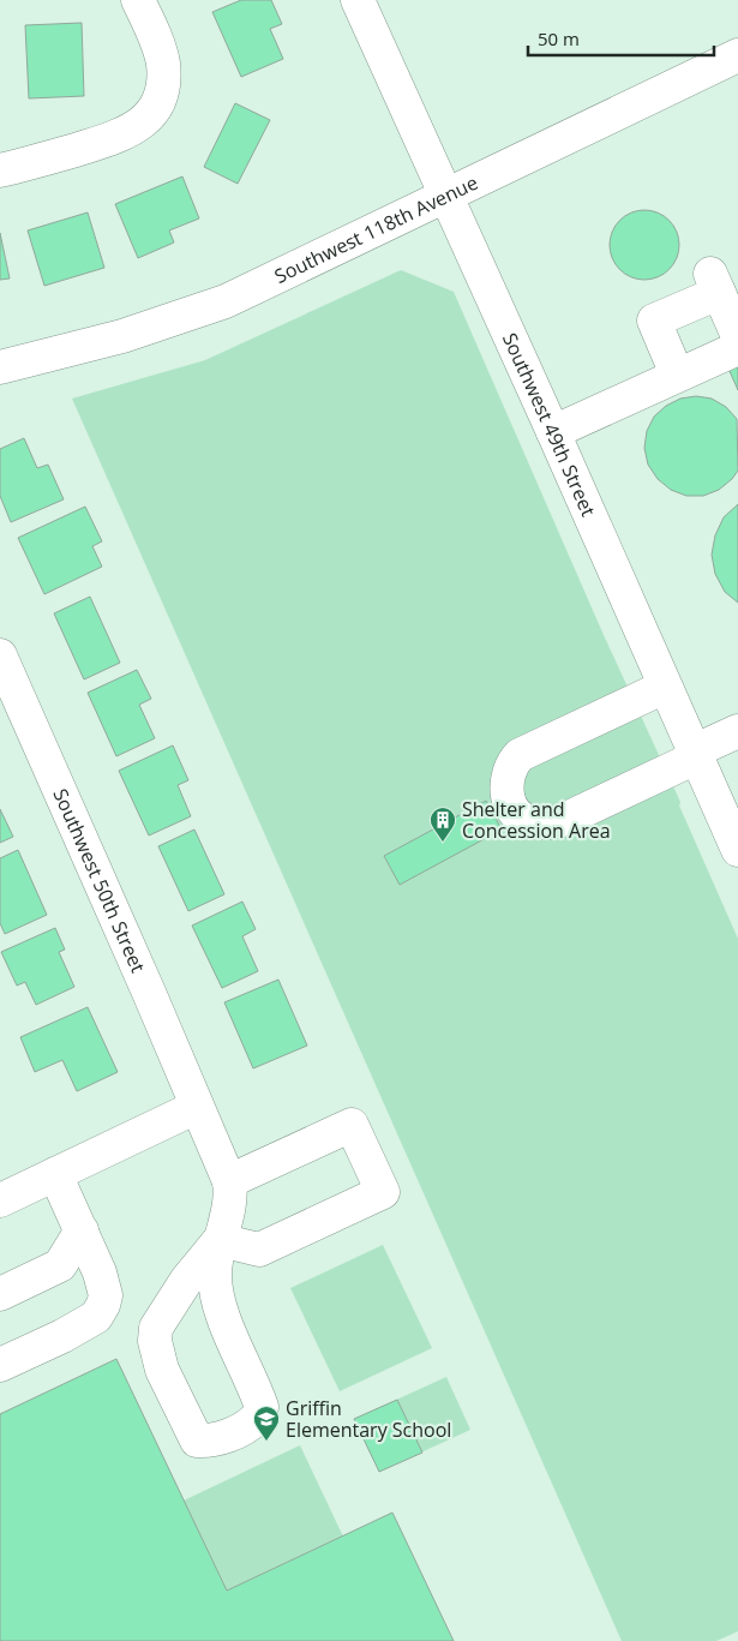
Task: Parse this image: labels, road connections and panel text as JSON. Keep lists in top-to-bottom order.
{
  "streets": {
    "street": ["Southwest 118th Avenue", "Southwest 49th Street", "Southwest 50th Street"]
  },
  "crossings": [
    ["Southwest 118th Avenue", "Southwest 49th Street"]
  ],
  "places": {
    "building": ["Shelter and Concession Area"],
    "school or university": ["Griffin Elementary School"]
  },
  "scale_bar": "50 m"
}
